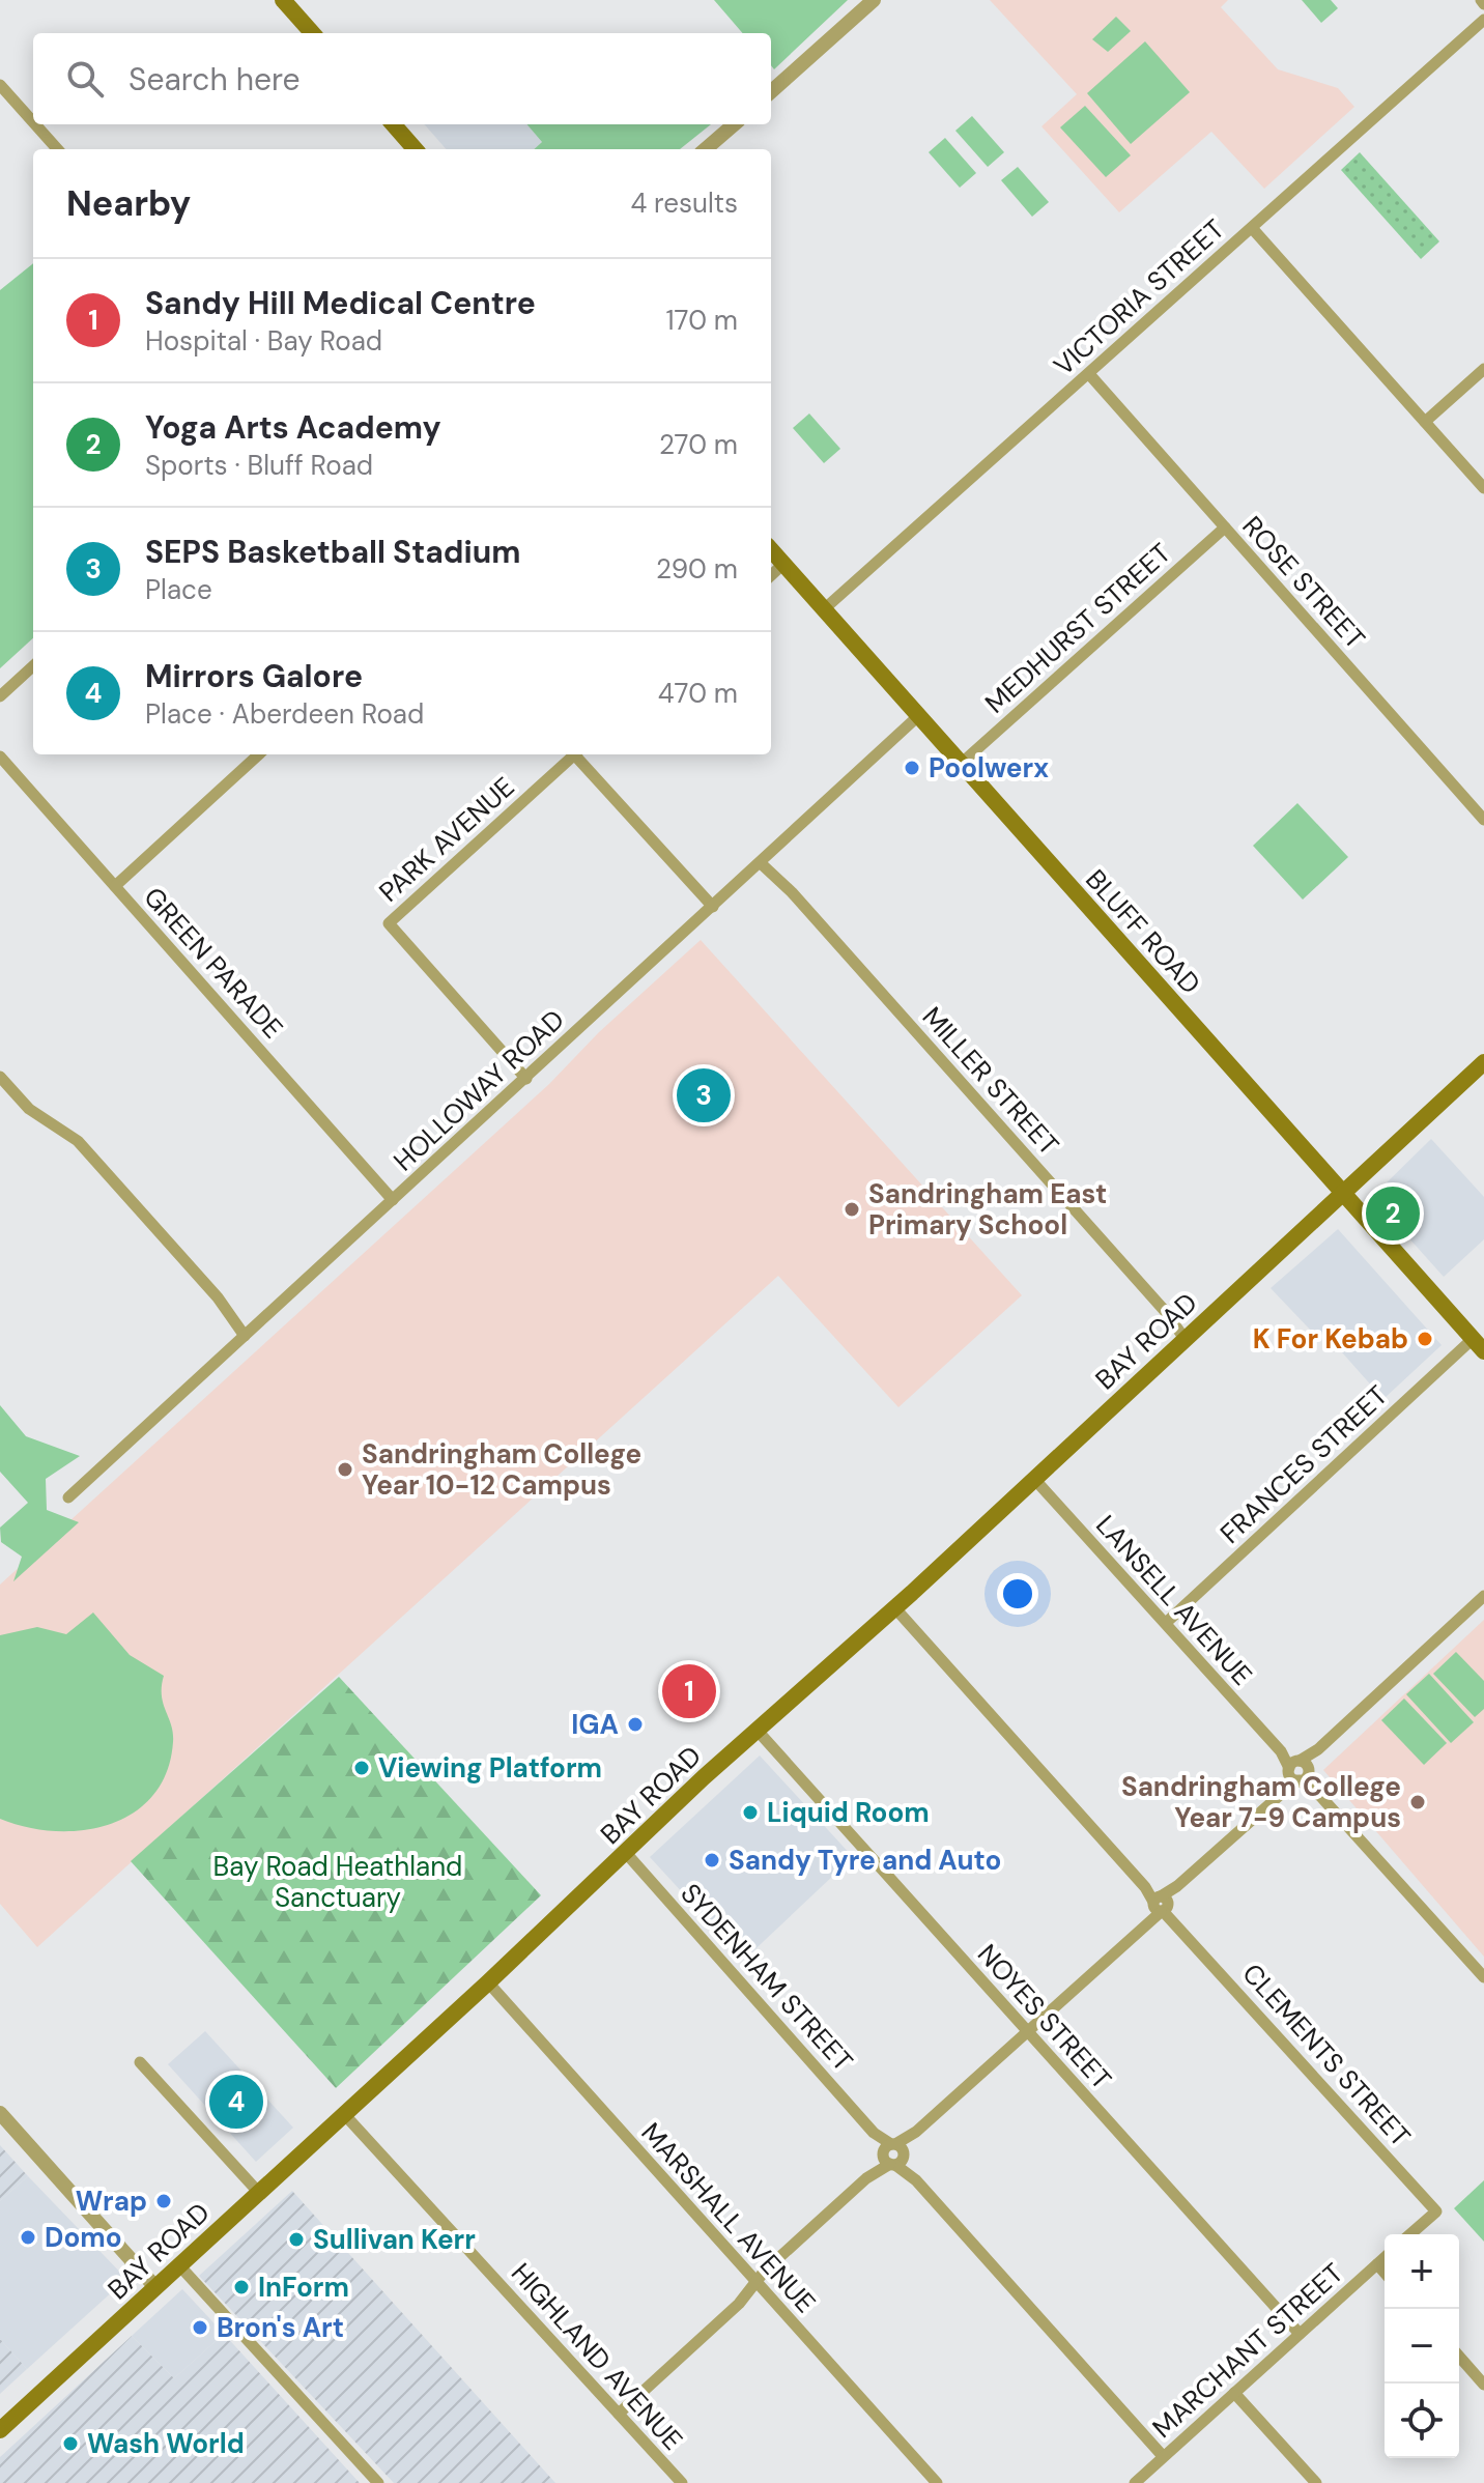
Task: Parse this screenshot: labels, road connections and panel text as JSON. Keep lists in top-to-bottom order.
{
  "streets": {
    "main road": ["BLUFF ROAD", "BAY ROAD"],
    "street": [
      "VICTORIA STREET",
      "ROSE STREET",
      "MEDHURST STREET",
      "PARK AVENUE",
      "GREEN PARADE",
      "MILLER STREET",
      "HOLLOWAY ROAD",
      "FRANCES STREET",
      "LANSELL AVENUE",
      "SYDENHAM STREET",
      "NOYES STREET",
      "CLEMENTS STREET",
      "MARSHALL AVENUE",
      "MARCHANT STREET",
      "HIGHLAND AVENUE"
    ]
  },
  "crossings": [
    ["VICTORIA STREET", "ROSE STREET"],
    ["VICTORIA STREET", "BLUFF ROAD"],
    ["ROSE STREET", "MEDHURST STREET"],
    ["MEDHURST STREET", "BLUFF ROAD"],
    ["PARK AVENUE", "HOLLOWAY ROAD"],
    ["BLUFF ROAD", "HOLLOWAY ROAD"],
    ["BLUFF ROAD", "BAY ROAD"],
    ["BLUFF ROAD", "FRANCES STREET"],
    ["GREEN PARADE", "HOLLOWAY ROAD"],
    ["MILLER STREET", "HOLLOWAY ROAD"],
    ["MILLER STREET", "BAY ROAD"],
    ["BAY ROAD", "LANSELL AVENUE"],
    ["BAY ROAD", "SYDENHAM STREET"],
    ["BAY ROAD", "NOYES STREET"],
    ["BAY ROAD", "CLEMENTS STREET"],
    ["BAY ROAD", "MARSHALL AVENUE"],
    ["BAY ROAD", "HIGHLAND AVENUE"],
    ["FRANCES STREET", "LANSELL AVENUE"],
    ["SYDENHAM STREET", "MARCHANT STREET"],
    ["NOYES STREET", "MARCHANT STREET"]
  ],
  "parks": ["Bay Road Heathland Sanctuary"],
  "places": [
    "Poolwerx",
    "Sandringham East Primary School",
    "K For Kebab",
    "Sandringham College Year 10-12 Campus",
    "IGA",
    "Viewing Platform",
    "Sandringham College Year 7-9 Campus",
    "Liquid Room",
    "Sandy Tyre and Auto",
    "Wrap",
    "Domo",
    "Sullivan Kerr",
    "InForm",
    "Bron's Art",
    "Wash World"
  ],
  "page": {
    "search": "Search here",
    "heading": ["Nearby", "4 results"],
    "list": [
      {
        "mark": "1",
        "name": "Sandy Hill Medical Centre",
        "note": "Hospital · Bay Road",
        "value": "170 m"
      },
      {
        "mark": "2",
        "name": "Yoga Arts Academy",
        "note": "Sports · Bluff Road",
        "value": "270 m"
      },
      {
        "mark": "3",
        "name": "SEPS Basketball Stadium",
        "note": "Place",
        "value": "290 m"
      },
      {
        "mark": "4",
        "name": "Mirrors Galore",
        "note": "Place · Aberdeen Road",
        "value": "470 m"
      }
    ],
    "pins": [
      "3",
      "2",
      "1",
      "4"
    ],
    "map_buttons": ["+", "−"]
  }
}
